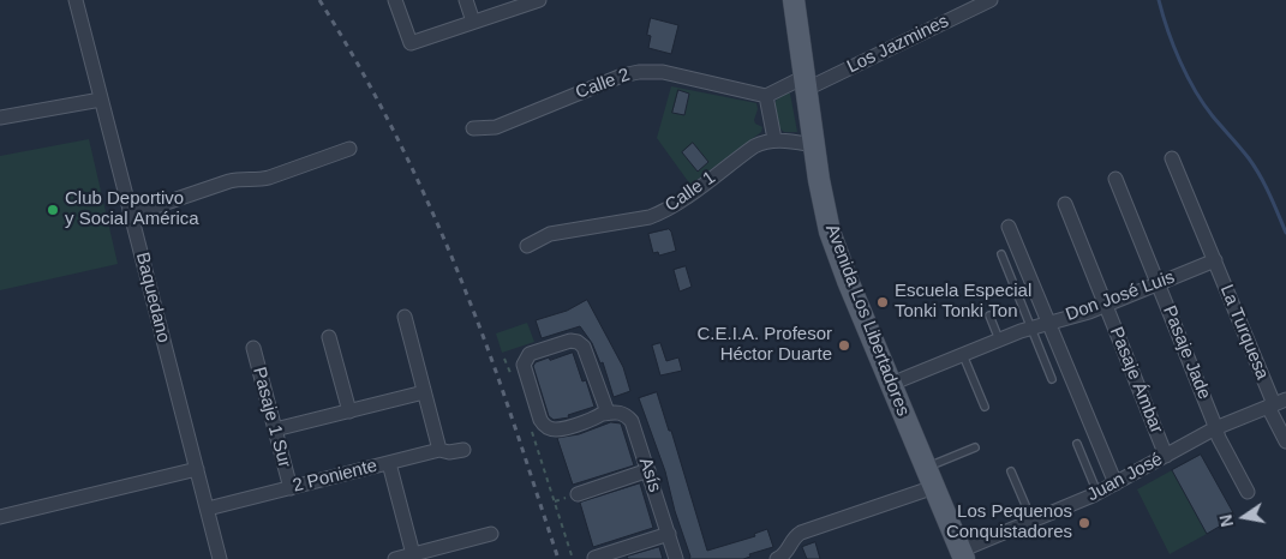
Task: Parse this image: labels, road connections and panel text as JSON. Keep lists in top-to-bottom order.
{
  "streets": {
    "main road": ["Avenida Los Libertadores"],
    "street": [
      "Los Jazmines",
      "Calle 2",
      "Calle 1",
      "Don José Luis",
      "Baquedano",
      "La Turquesa",
      "Pasaje Jade",
      "Pasaje Ámbar",
      "Pasaje 1 Sur",
      "Asís",
      "2 Poniente",
      "Juan José"
    ]
  },
  "crossings": [
    ["Los Jazmines", "Avenida Los Libertadores"],
    ["Don José Luis", "Avenida Los Libertadores"],
    ["Don José Luis", "La Turquesa"],
    ["Don José Luis", "Pasaje Jade"],
    ["Don José Luis", "Pasaje Ámbar"],
    ["Baquedano", "2 Poniente"],
    ["Avenida Los Libertadores", "Juan José"],
    ["La Turquesa", "Juan José"],
    ["Pasaje Jade", "Juan José"],
    ["Pasaje Ámbar", "Juan José"],
    ["Pasaje 1 Sur", "2 Poniente"]
  ],
  "places": [
    "Club Deportivo y Social América",
    "Escuela Especial Tonki Tonki Ton",
    "C.E.I.A. Profesor Héctor Duarte",
    "Los Pequenos Conquistadores"
  ],
  "north": "left"
}
